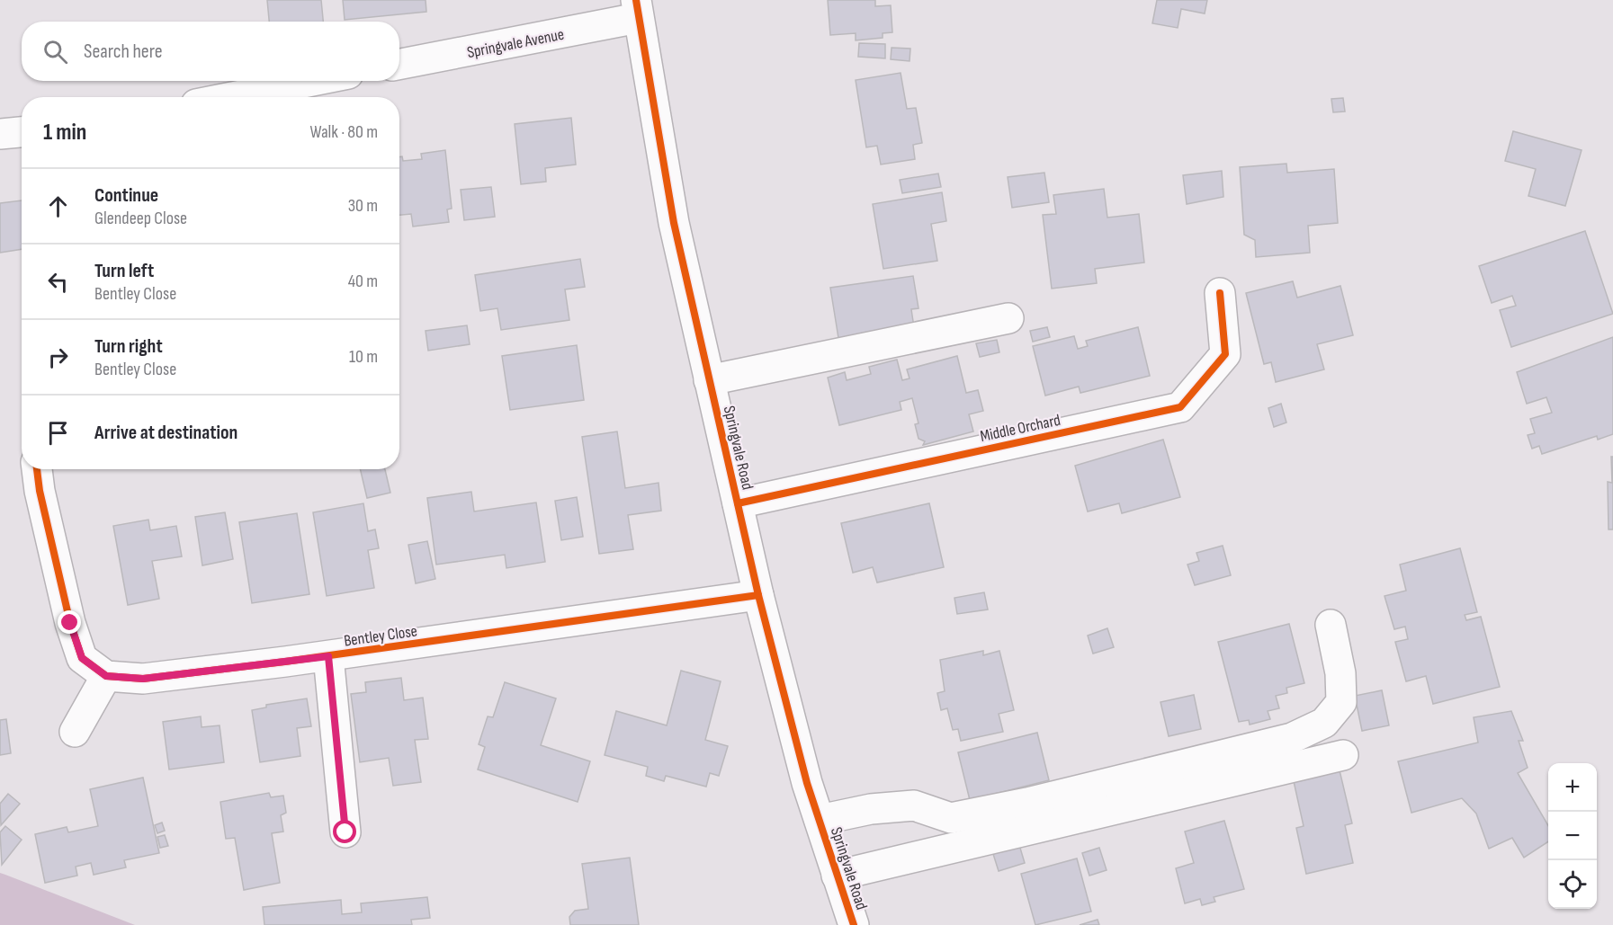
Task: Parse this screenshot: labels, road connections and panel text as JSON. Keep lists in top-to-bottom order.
{
  "streets": {
    "street": [
      "Springvale Avenue",
      "Middle Orchard",
      "Springvale Road",
      "Bentley Close"
    ]
  },
  "crossings": [
    ["Springvale Avenue", "Springvale Road"],
    ["Middle Orchard", "Springvale Road"],
    ["Springvale Road", "Bentley Close"]
  ],
  "page": {
    "search": "Search here",
    "heading": ["1 min", "Walk · 80 m"],
    "list": [
      ["Continue", "Glendeep Close", "30 m"],
      ["Turn left", "Bentley Close", "40 m"],
      ["Turn right", "Bentley Close", "10 m"],
      "Arrive at destination"
    ],
    "map_buttons": ["+", "−"]
  }
}
